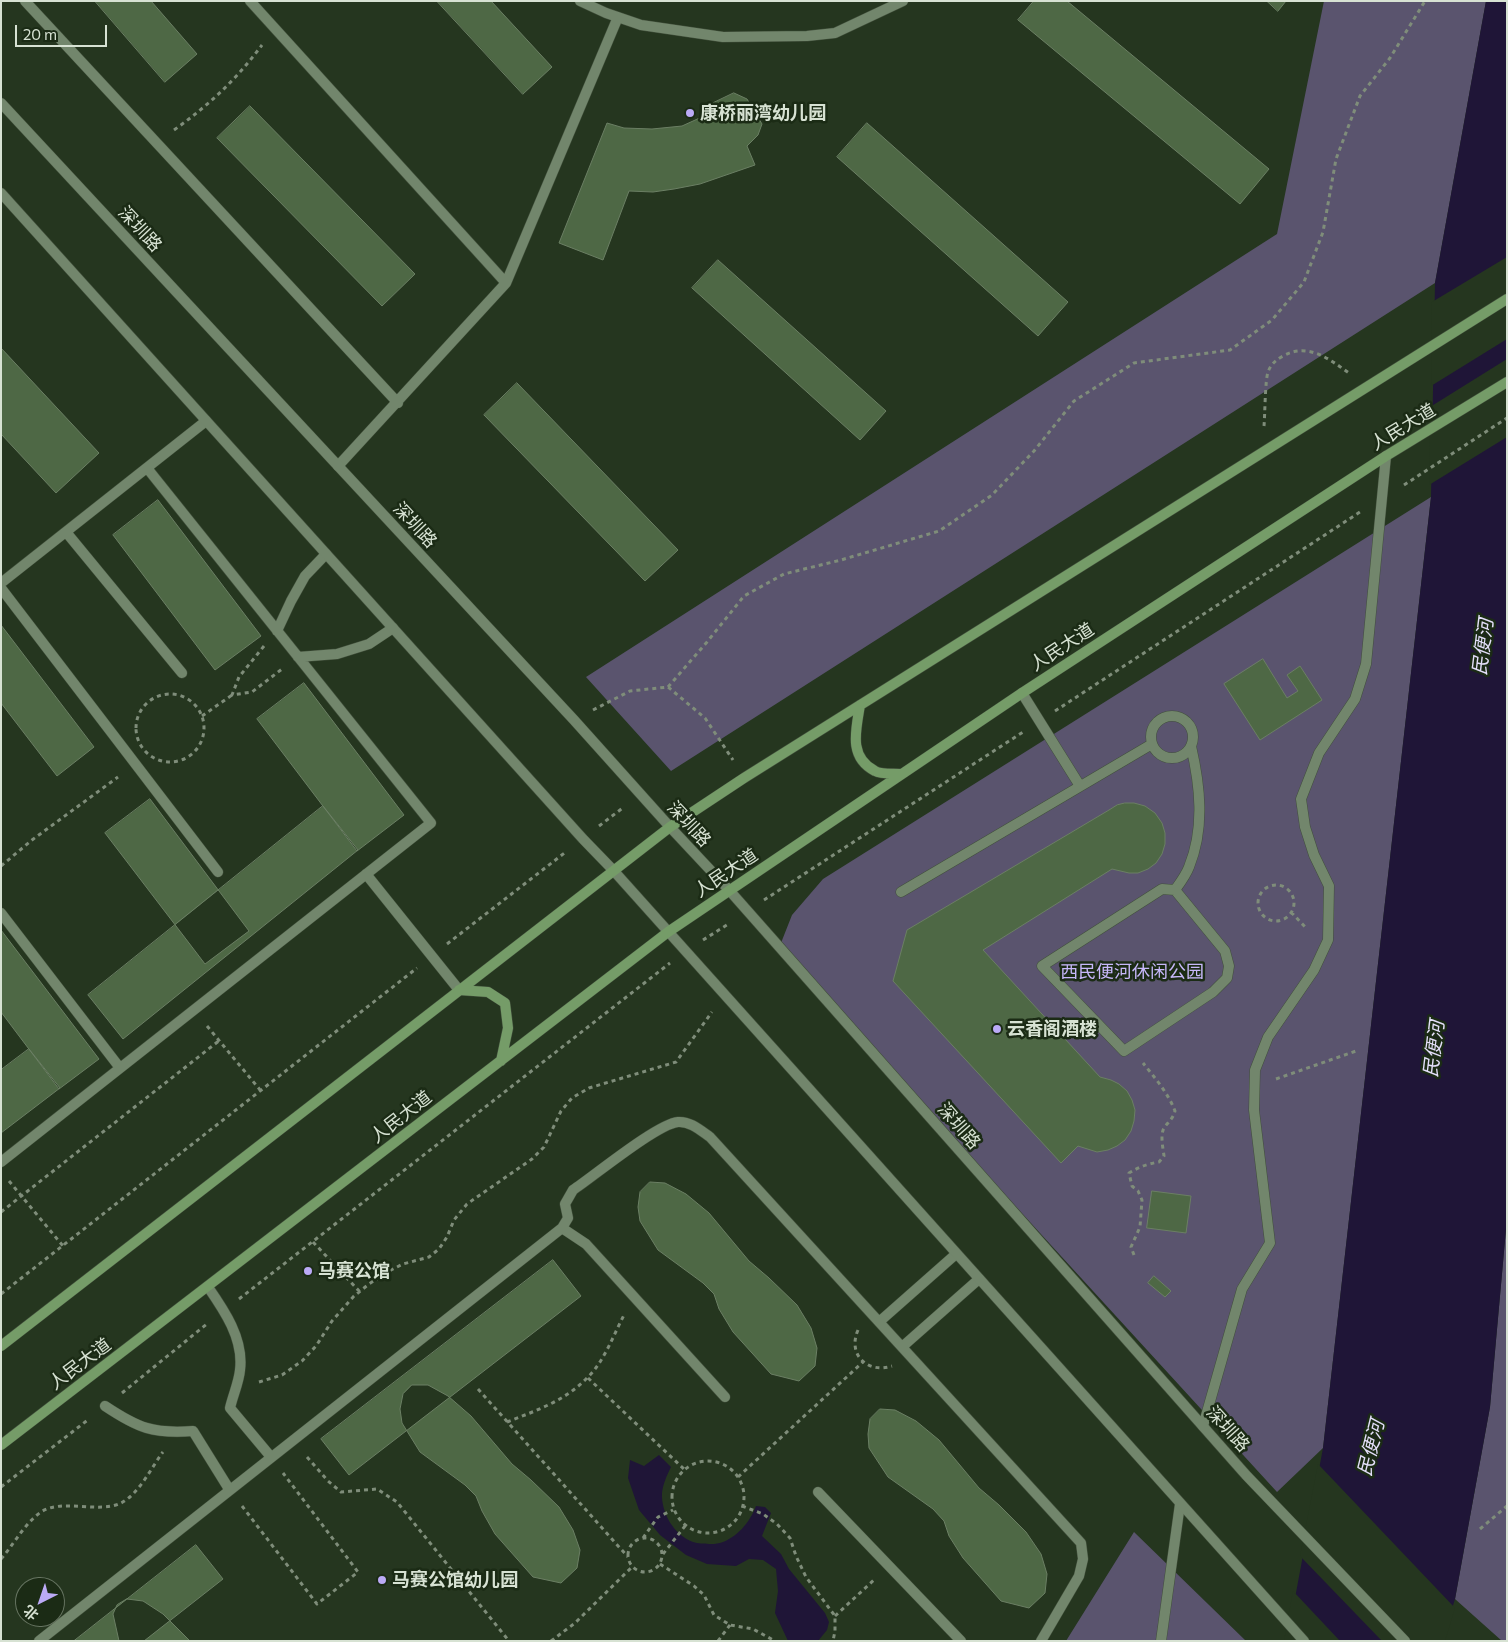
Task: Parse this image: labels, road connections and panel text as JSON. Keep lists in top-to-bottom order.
{
  "streets": {
    "main road": ["人民大道"],
    "street": ["深圳路"]
  },
  "crossings": [
    ["深圳路", "人民大道"]
  ],
  "water": ["民便河"],
  "parks": ["西民便河休闲公园"],
  "places": [
    "康桥丽湾幼儿园",
    "云香阁酒楼",
    "马赛公馆",
    "马赛公馆幼儿园"
  ],
  "scale_bar": "20 m",
  "north": "bottom left"
}
